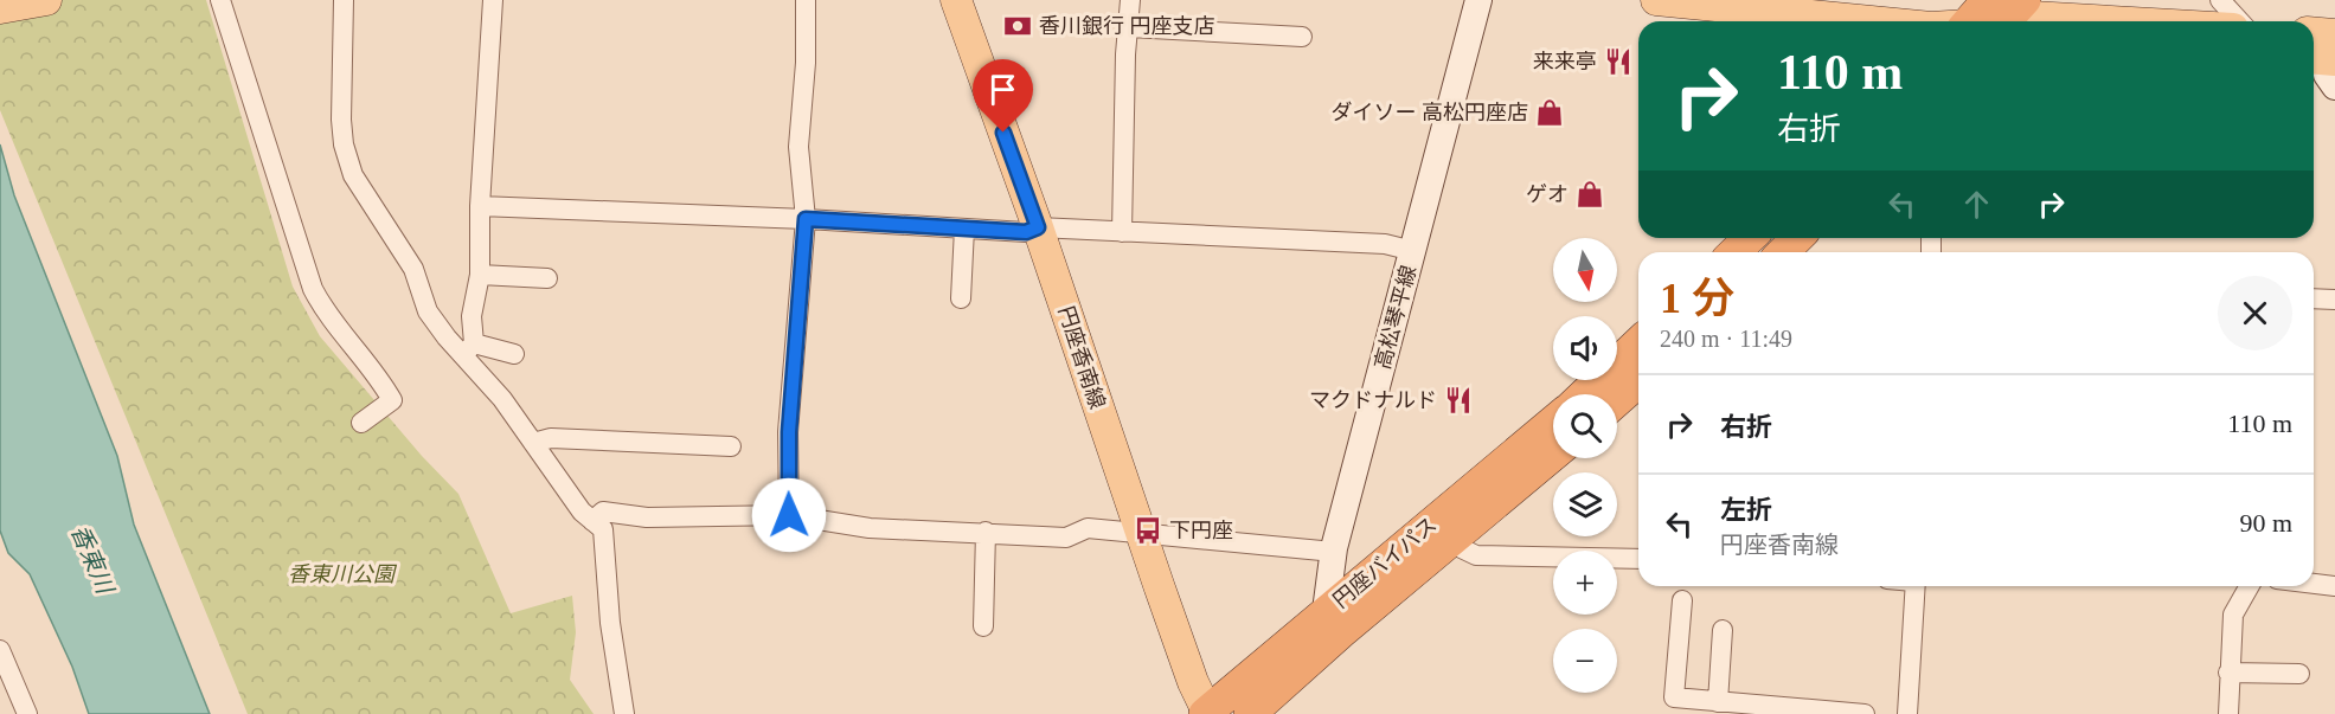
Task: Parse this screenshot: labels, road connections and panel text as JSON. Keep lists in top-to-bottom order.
{
  "streets": {
    "highway": ["円座バイパス"],
    "main road": ["高松琴平線", "円座香南線"]
  },
  "crossings": [
    ["高松琴平線", "円座バイパス"],
    ["円座香南線", "円座バイパス"]
  ],
  "water": ["香東川"],
  "parks": ["香東川公園"],
  "places": {
    "bank": ["香川銀行 円座支店"],
    "restaurant": ["来来亭", "マクドナルド"],
    "shop": ["ダイソー 高松円座店", "ゲオ"],
    "bus stop": ["下円座"]
  },
  "north": "bottom",
  "page": {
    "turn": ["110 m", "右折"],
    "map_buttons": ["+", "−"],
    "heading": ["1 分", "240 m · 11:49"],
    "list": [
      {
        "name": "右折",
        "value": "110 m"
      },
      {
        "name": "左折",
        "note": "円座香南線",
        "value": "90 m"
      }
    ]
  }
}
